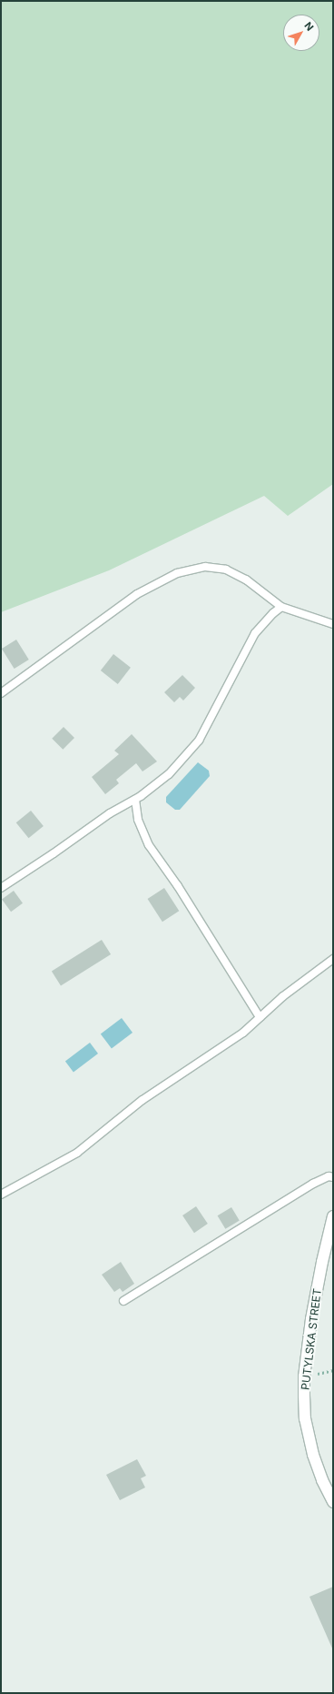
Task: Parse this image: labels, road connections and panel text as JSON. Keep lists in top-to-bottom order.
{
  "streets": {
    "street": ["PUTYLSKA STREET"]
  },
  "north": "top right"
}
